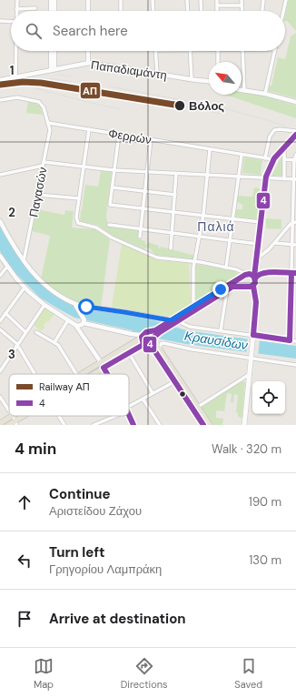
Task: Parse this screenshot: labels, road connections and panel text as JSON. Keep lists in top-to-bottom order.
{
  "streets": {
    "street": ["Παπαδιαμάντη", "Φερρών", "Παγασών"]
  },
  "crossings": [
    ["Φερρών", "Παγασών"]
  ],
  "districts": ["Παλιά"],
  "water": ["Κραυσίδων"],
  "places": ["Βόλος"],
  "lines": ["rail line ΑΠ", "transit line 4"],
  "legend": ["Railway ΑΠ", "4"],
  "north": "top left",
  "page": {
    "search": "Search here",
    "heading": ["4 min", "Walk · 320 m"],
    "list": [
      ["Continue", "Αριστείδου Ζάχου", "190 m"],
      ["Turn left", "Γρηγορίου Λαμπράκη", "130 m"],
      "Arrive at destination"
    ],
    "nav": ["Map", "Directions", "Saved"]
  },
  "grid": {
    "rows": ["1", "2", "3"]
  }
}
